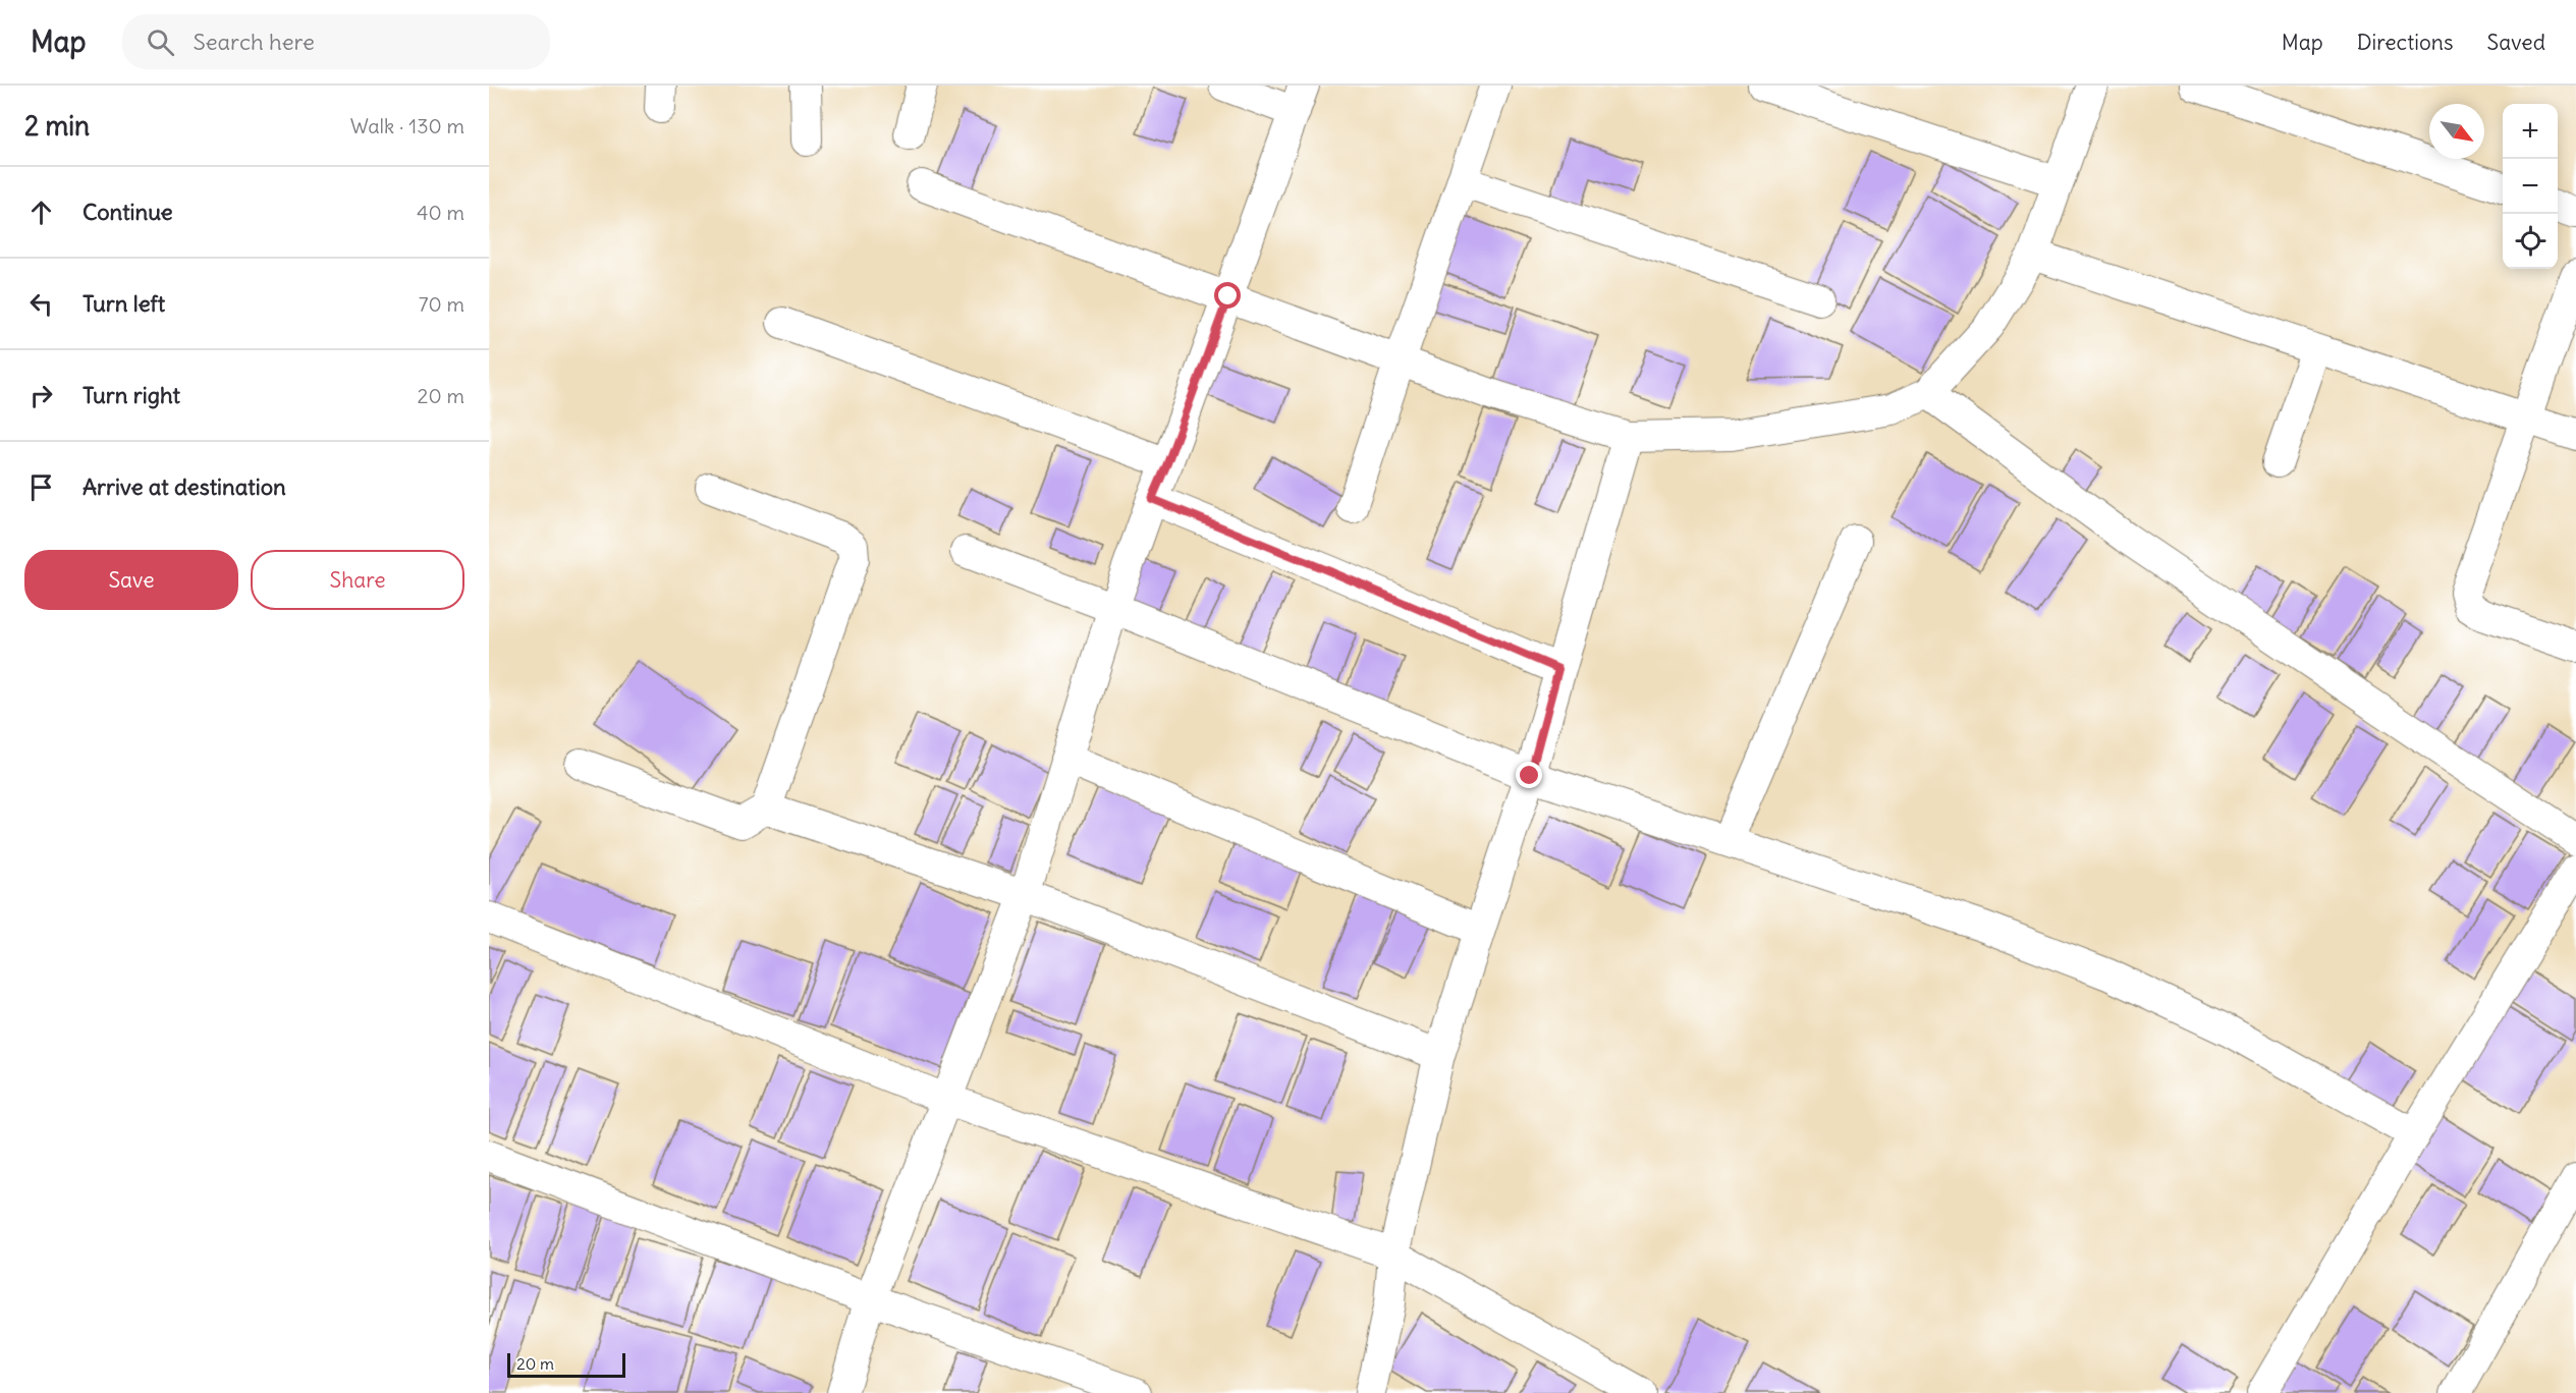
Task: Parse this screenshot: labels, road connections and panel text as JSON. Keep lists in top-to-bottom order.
{
  "scale_bar": "20 m",
  "north": "bottom right",
  "page": {
    "header": "Map",
    "search": "Search here",
    "nav": ["Map", "Directions", "Saved"],
    "heading": ["2 min", "Walk · 130 m"],
    "map_buttons": ["+", "−"],
    "list": [
      ["Continue", "40 m"],
      ["Turn left", "70 m"],
      ["Turn right", "20 m"],
      "Arrive at destination"
    ],
    "buttons": ["Save", "Share"],
    "scale": "20 m"
  }
}
